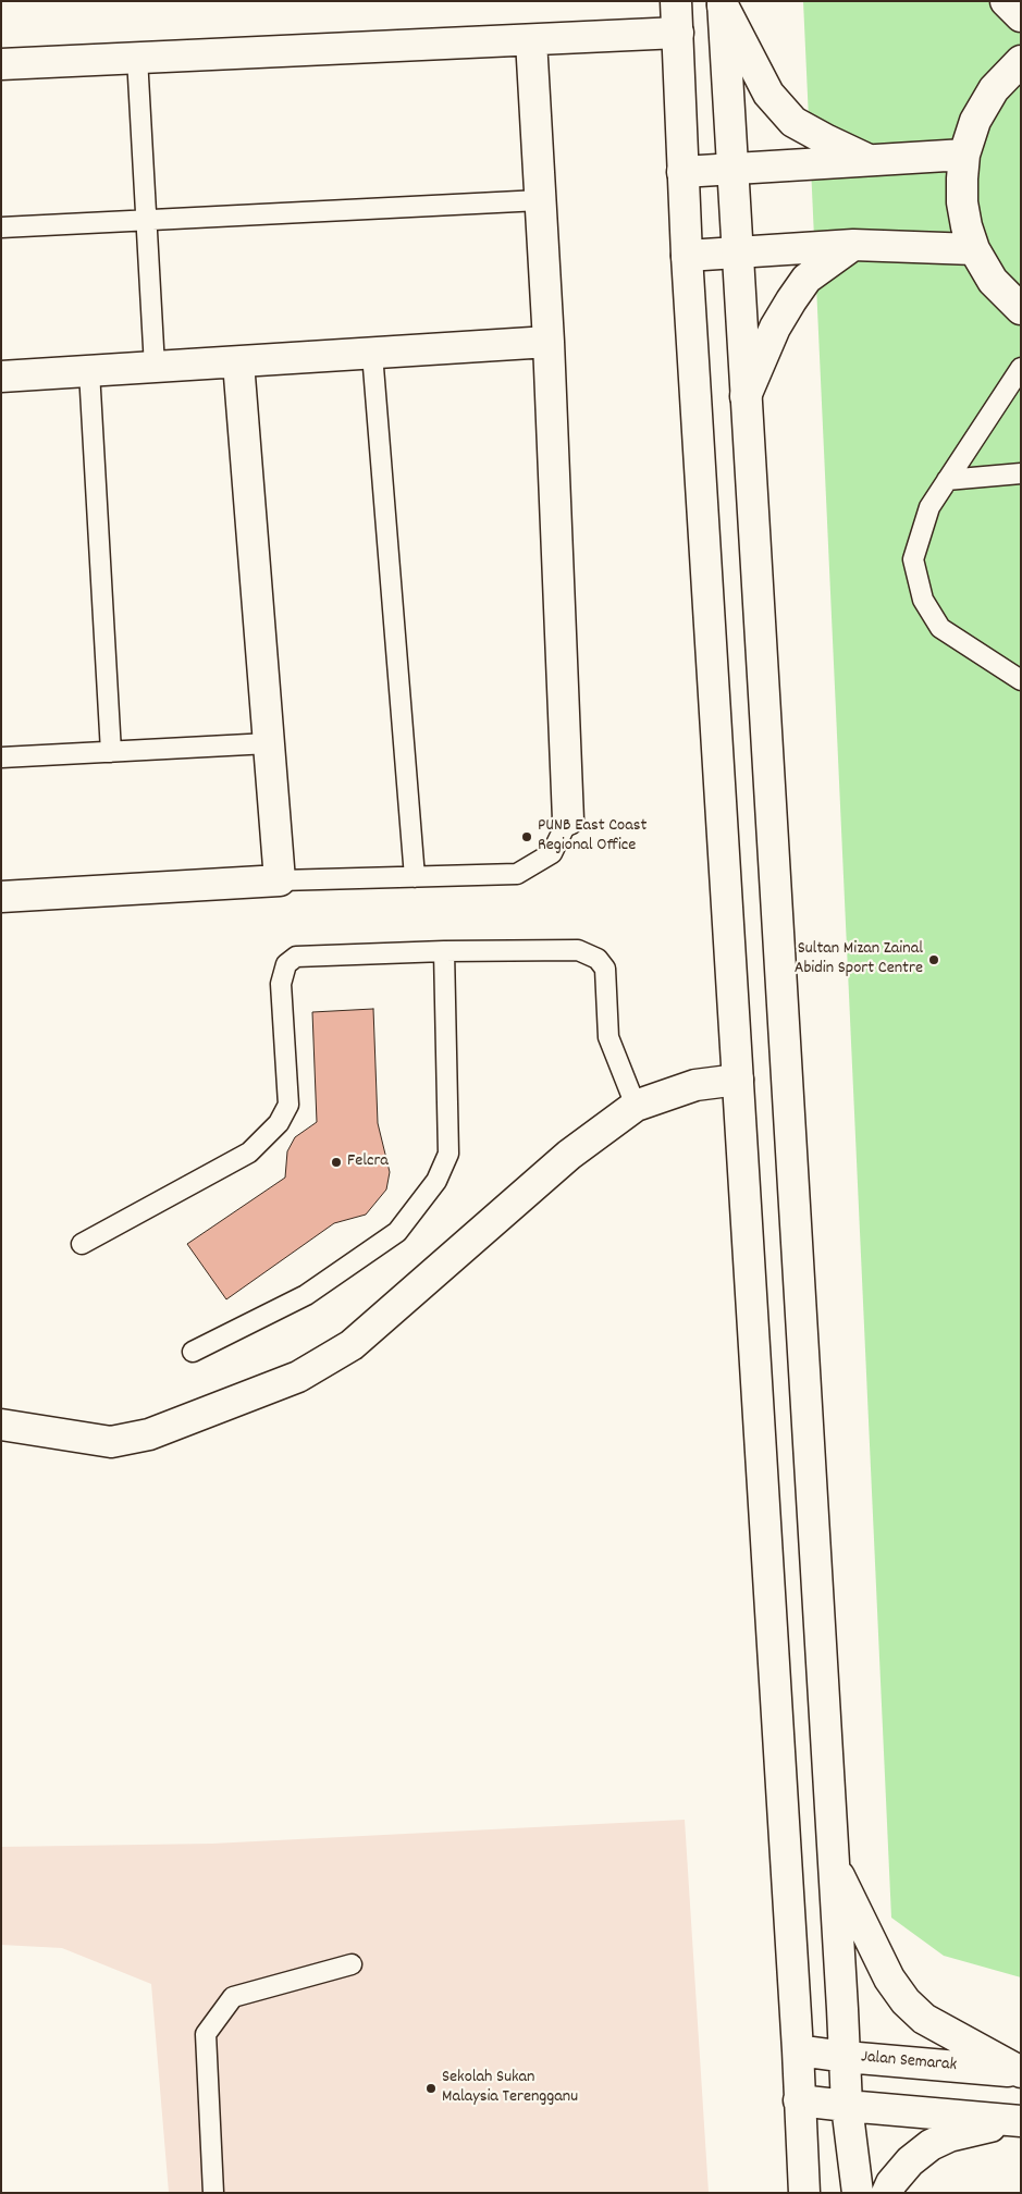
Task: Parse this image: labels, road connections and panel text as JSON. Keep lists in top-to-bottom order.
{
  "streets": {
    "main road": ["Jalan Semarak"]
  },
  "places": [
    "PUNB East Coast Regional Office",
    "Sultan Mizan Zainal Abidin Sport Centre",
    "Felcra",
    "Sekolah Sukan Malaysia Terengganu"
  ]
}
